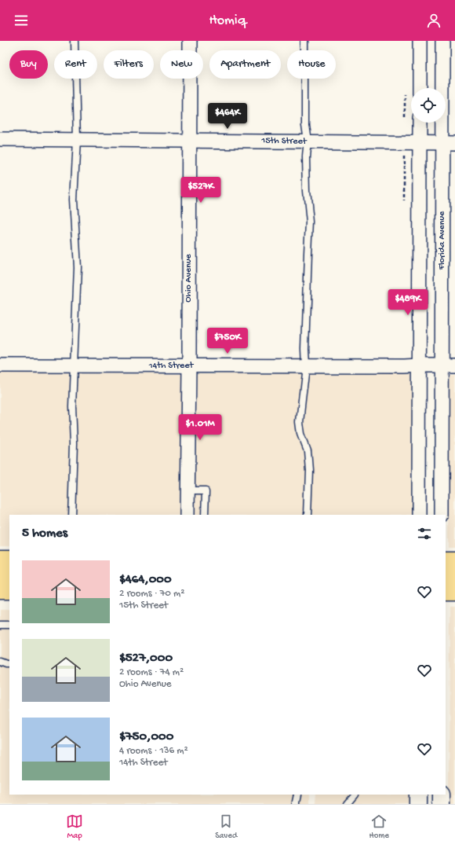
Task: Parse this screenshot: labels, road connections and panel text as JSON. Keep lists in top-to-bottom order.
{
  "streets": {
    "street": [
      "15th Street",
      "Florida Avenue",
      "Ohio Avenue",
      "14th Street"
    ]
  },
  "crossings": [
    ["15th Street", "Florida Avenue"],
    ["15th Street", "Ohio Avenue"],
    ["Florida Avenue", "14th Street"],
    ["Ohio Avenue", "14th Street"]
  ],
  "page": {
    "header": "Homiq",
    "chip": [
      "Buy",
      "Rent",
      "Filters",
      "New",
      "Apartment",
      "House"
    ],
    "price": [
      "$464K",
      "$527K",
      "$489K",
      "$750K",
      "$1.01M"
    ],
    "heading": "5 homes",
    "list": [
      {
        "name": "$464,000",
        "note": "2 rooms · 70 m² · 15th Street"
      },
      {
        "name": "$527,000",
        "note": "2 rooms · 74 m² · Ohio Avenue"
      },
      {
        "name": "$750,000",
        "note": "4 rooms · 136 m² · 14th Street"
      }
    ],
    "tabs": ["Map", "Saved", "Home"]
  }
}
